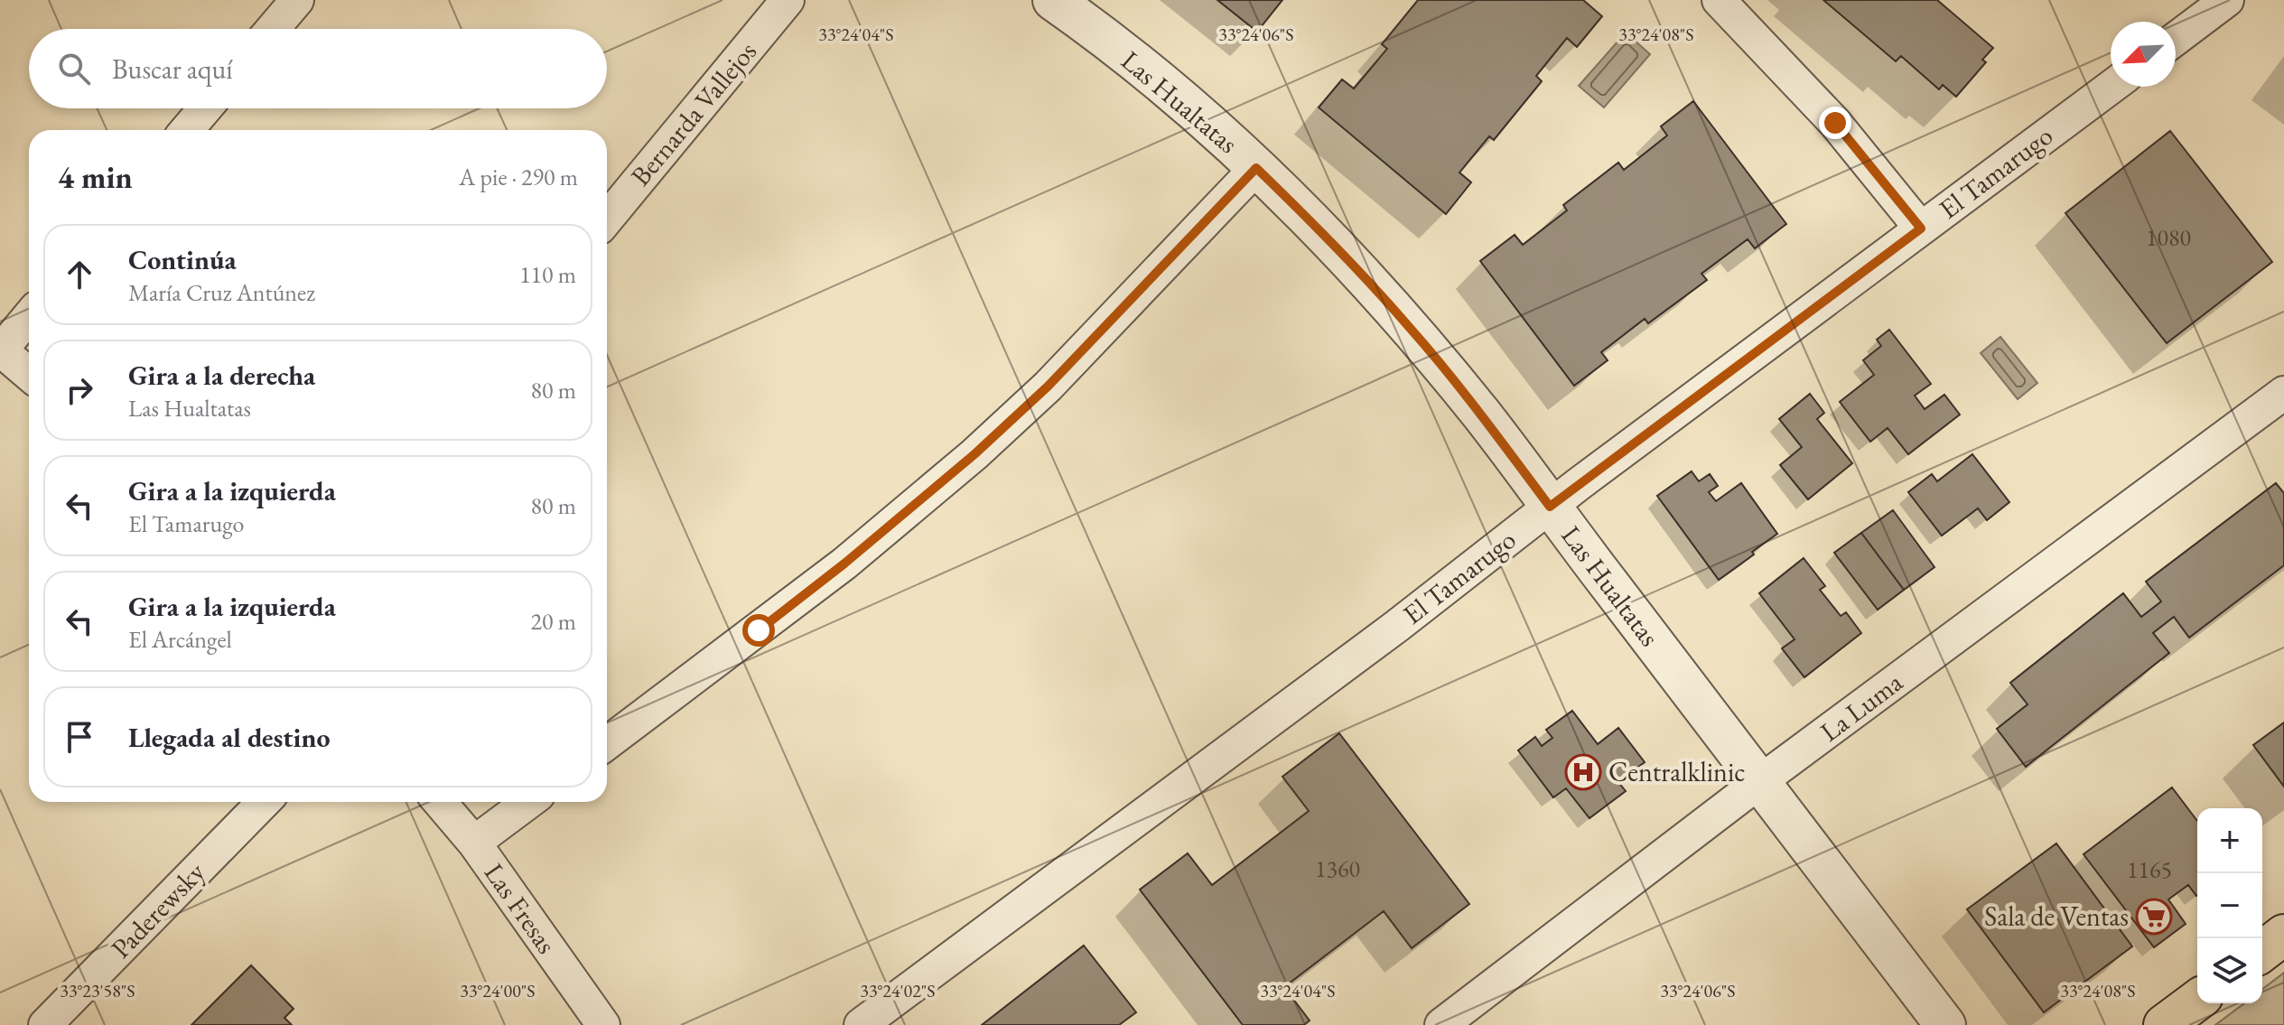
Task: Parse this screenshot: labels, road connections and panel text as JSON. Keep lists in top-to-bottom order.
{
  "streets": {
    "street": [
      "Las Hualtatas",
      "Bernarda Vallejos",
      "El Tamarugo",
      "La Luma",
      "Las Fresas",
      "Paderewsky"
    ]
  },
  "crossings": [
    ["Las Hualtatas", "El Tamarugo"],
    ["Las Hualtatas", "La Luma"]
  ],
  "places": {
    "hospital": ["Centralklinic"],
    "supermarket": ["Sala de Ventas"]
  },
  "house_numbers": ["1080", "1360", "1165"],
  "north": "bottom left",
  "page": {
    "search": "Buscar aquí",
    "heading": ["4 min", "A pie · 290 m"],
    "list": [
      ["Continúa", "María Cruz Antúnez", "110 m"],
      ["Gira a la derecha", "Las Hualtatas", "80 m"],
      ["Gira a la izquierda", "El Tamarugo", "80 m"],
      ["Gira a la izquierda", "El Arcángel", "20 m"],
      "Llegada al destino"
    ],
    "map_buttons": ["+", "−"]
  },
  "coordinates": [
    "33°24'08\"S",
    "33°24'04\"S",
    "33°24'06\"S",
    "33°23'58\"S",
    "33°24'00\"S",
    "33°24'02\"S"
  ]
}
